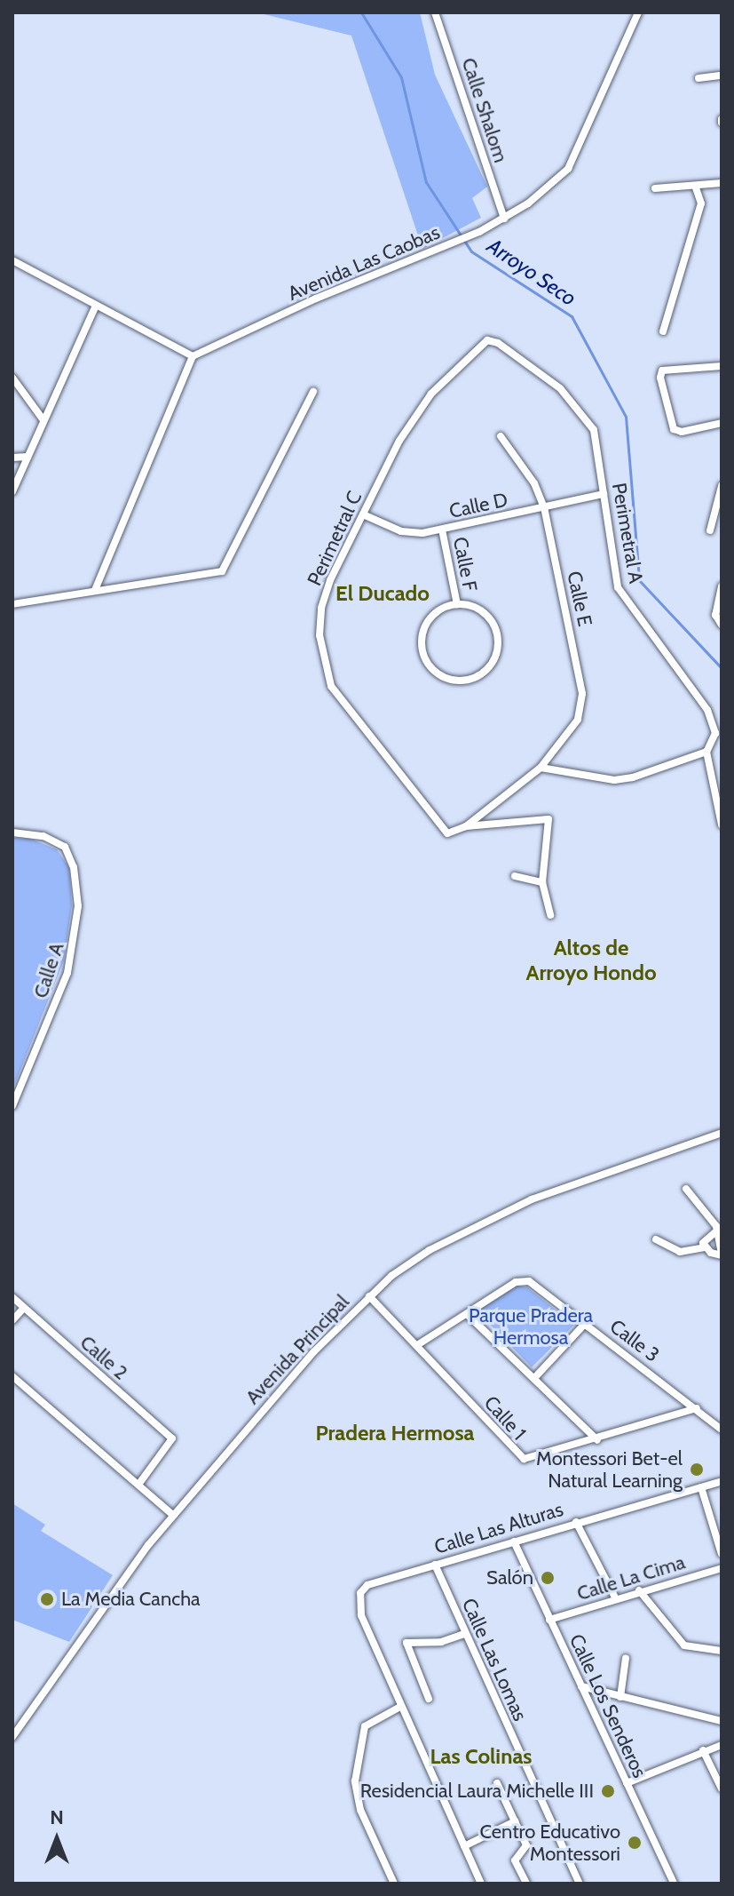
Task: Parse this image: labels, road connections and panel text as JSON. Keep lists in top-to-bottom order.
{
  "streets": {
    "street": [
      "Calle Shalom",
      "Avenida Las Caobas",
      "Calle D",
      "Perimetral A",
      "Perimetral C",
      "Calle F",
      "Calle E",
      "Calle A",
      "Calle 3",
      "Avenida Principal",
      "Calle 2",
      "Calle 1",
      "Calle Las Alturas",
      "Calle La Cima",
      "Calle Las Lomas",
      "Calle Los Senderos"
    ]
  },
  "crossings": [
    ["Calle Shalom", "Avenida Las Caobas"],
    ["Calle D", "Perimetral A"],
    ["Calle D", "Perimetral C"],
    ["Calle D", "Calle F"],
    ["Calle D", "Calle E"],
    ["Perimetral A", "Perimetral C"],
    ["Perimetral C", "Calle E"],
    ["Calle 3", "Calle 1"],
    ["Avenida Principal", "Calle 1"],
    ["Calle Las Alturas", "Calle Las Lomas"],
    ["Calle Las Alturas", "Calle Los Senderos"],
    ["Calle La Cima", "Calle Los Senderos"]
  ],
  "districts": [
    "El Ducado",
    "Altos de Arroyo Hondo",
    "Pradera Hermosa",
    "Las Colinas"
  ],
  "water": ["Arroyo Seco"],
  "parks": ["Parque Pradera Hermosa"],
  "places": [
    "Montessori Bet-el Natural Learning",
    "Salón",
    "La Media Cancha",
    "Residencial Laura Michelle III",
    "Centro Educativo Montessori"
  ],
  "north": "top"
}
